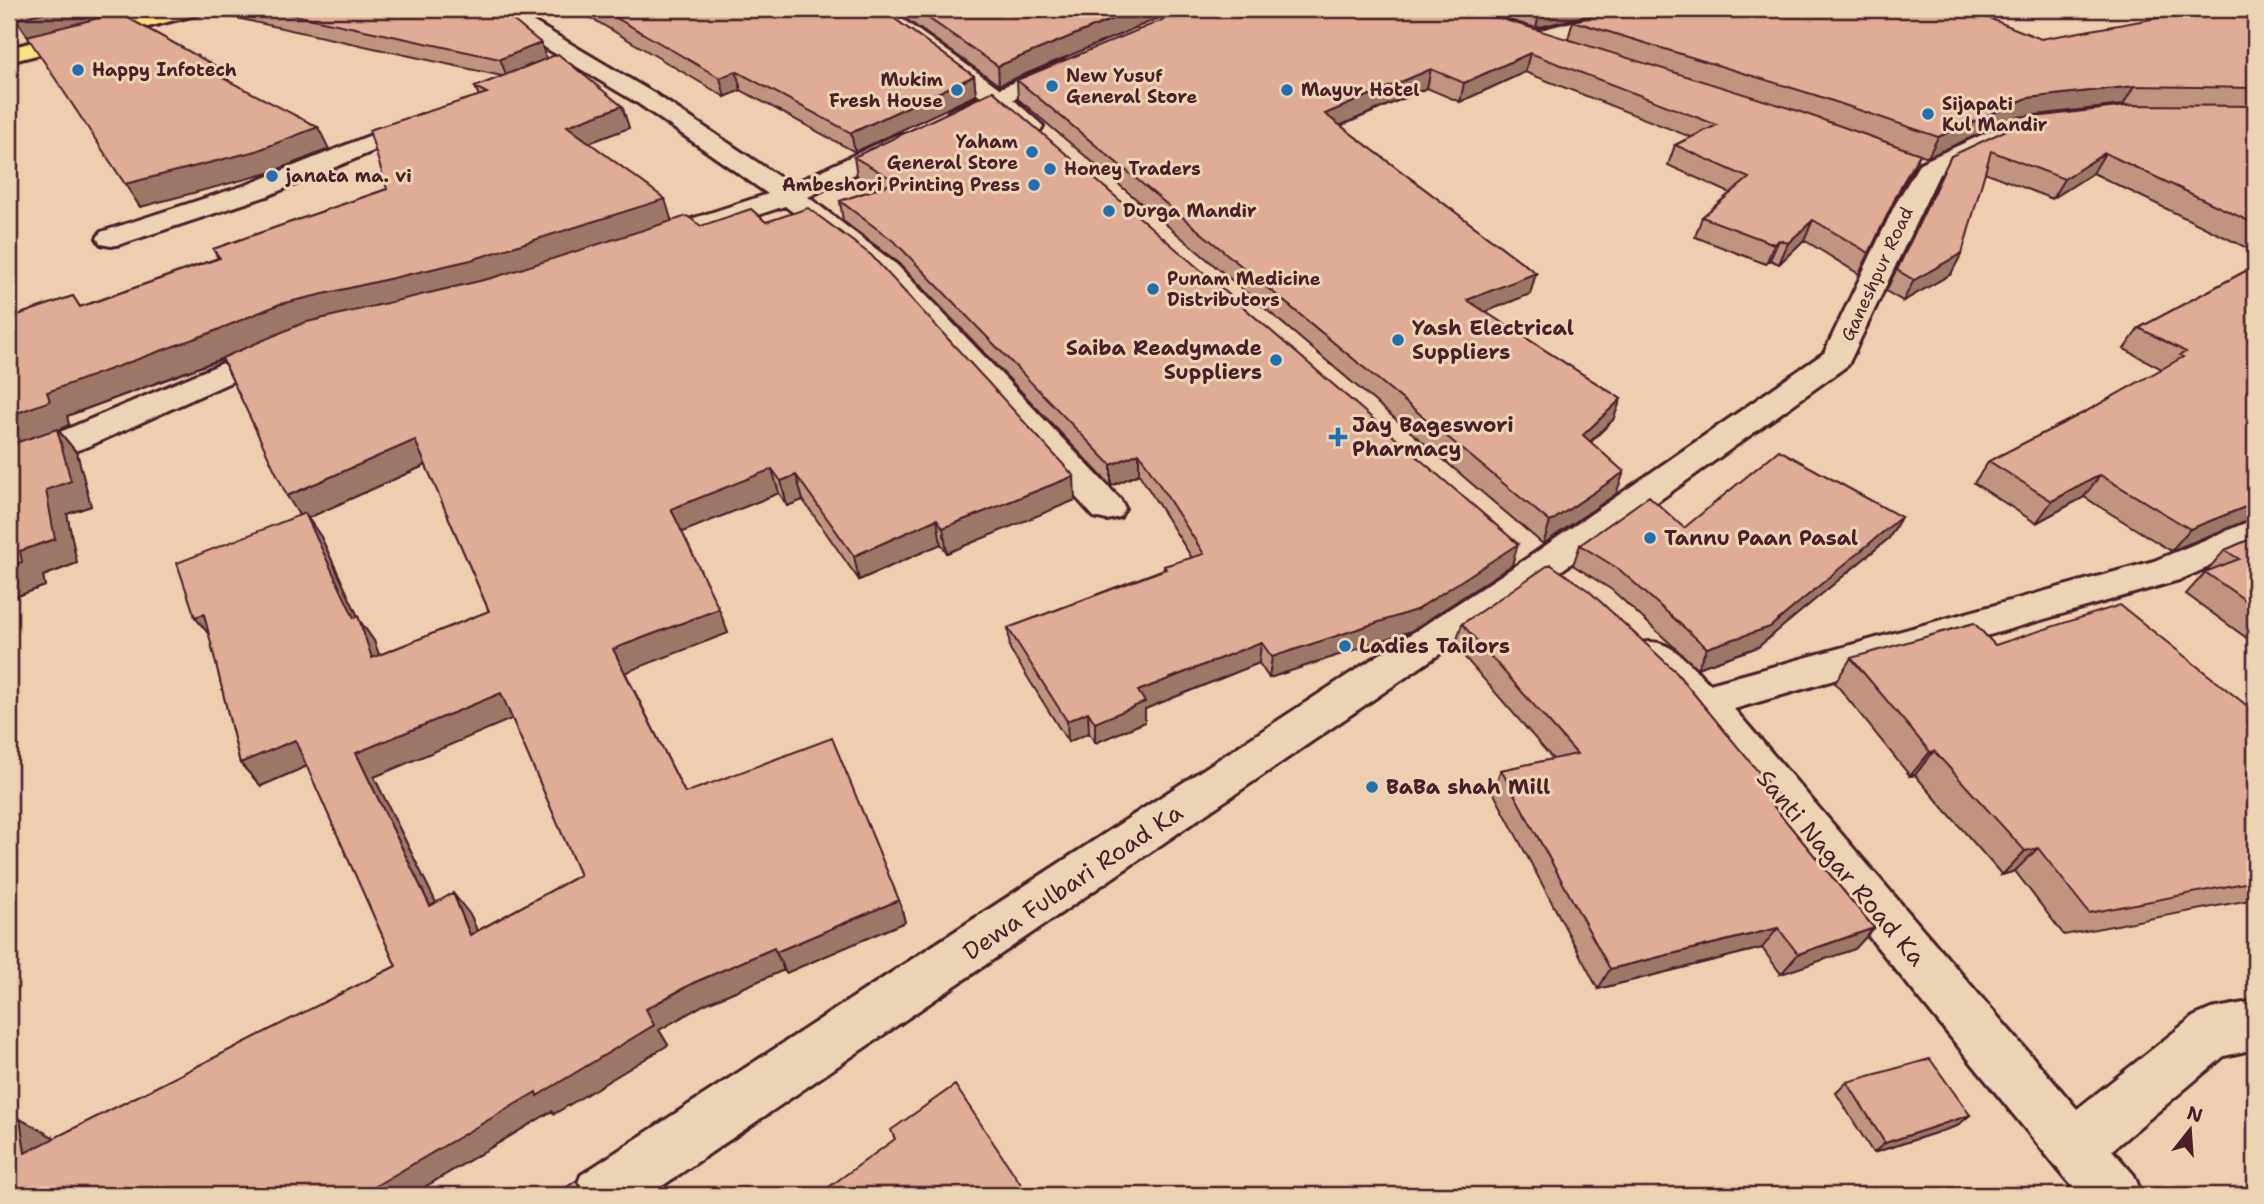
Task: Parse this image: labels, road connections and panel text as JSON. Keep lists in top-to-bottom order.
{
  "streets": {
    "street": ["Ganeshpur Road", "Santi Nagar Road Ka", "Dewa Fulbari Road Ka"]
  },
  "crossings": [
    ["Ganeshpur Road", "Dewa Fulbari Road Ka"]
  ],
  "places": {
    "other": [
      "Happy Infotech",
      "New Yusuf General Store",
      "Mukim Fresh House",
      "Mayur Hotel",
      "Sijapati Kul Mandir",
      "Yaham General Store",
      "Honey Traders",
      "janata ma. vi",
      "Ambeshori Printing Press",
      "Durga Mandir",
      "Punam Medicine Distributors",
      "Yash Electrical Suppliers",
      "Saiba Readymade Suppliers",
      "Tannu Paan Pasal",
      "Ladies Tailors",
      "BaBa shah Mill"
    ],
    "health": ["Jay Bageswori Pharmacy"]
  },
  "north": "top"
}
